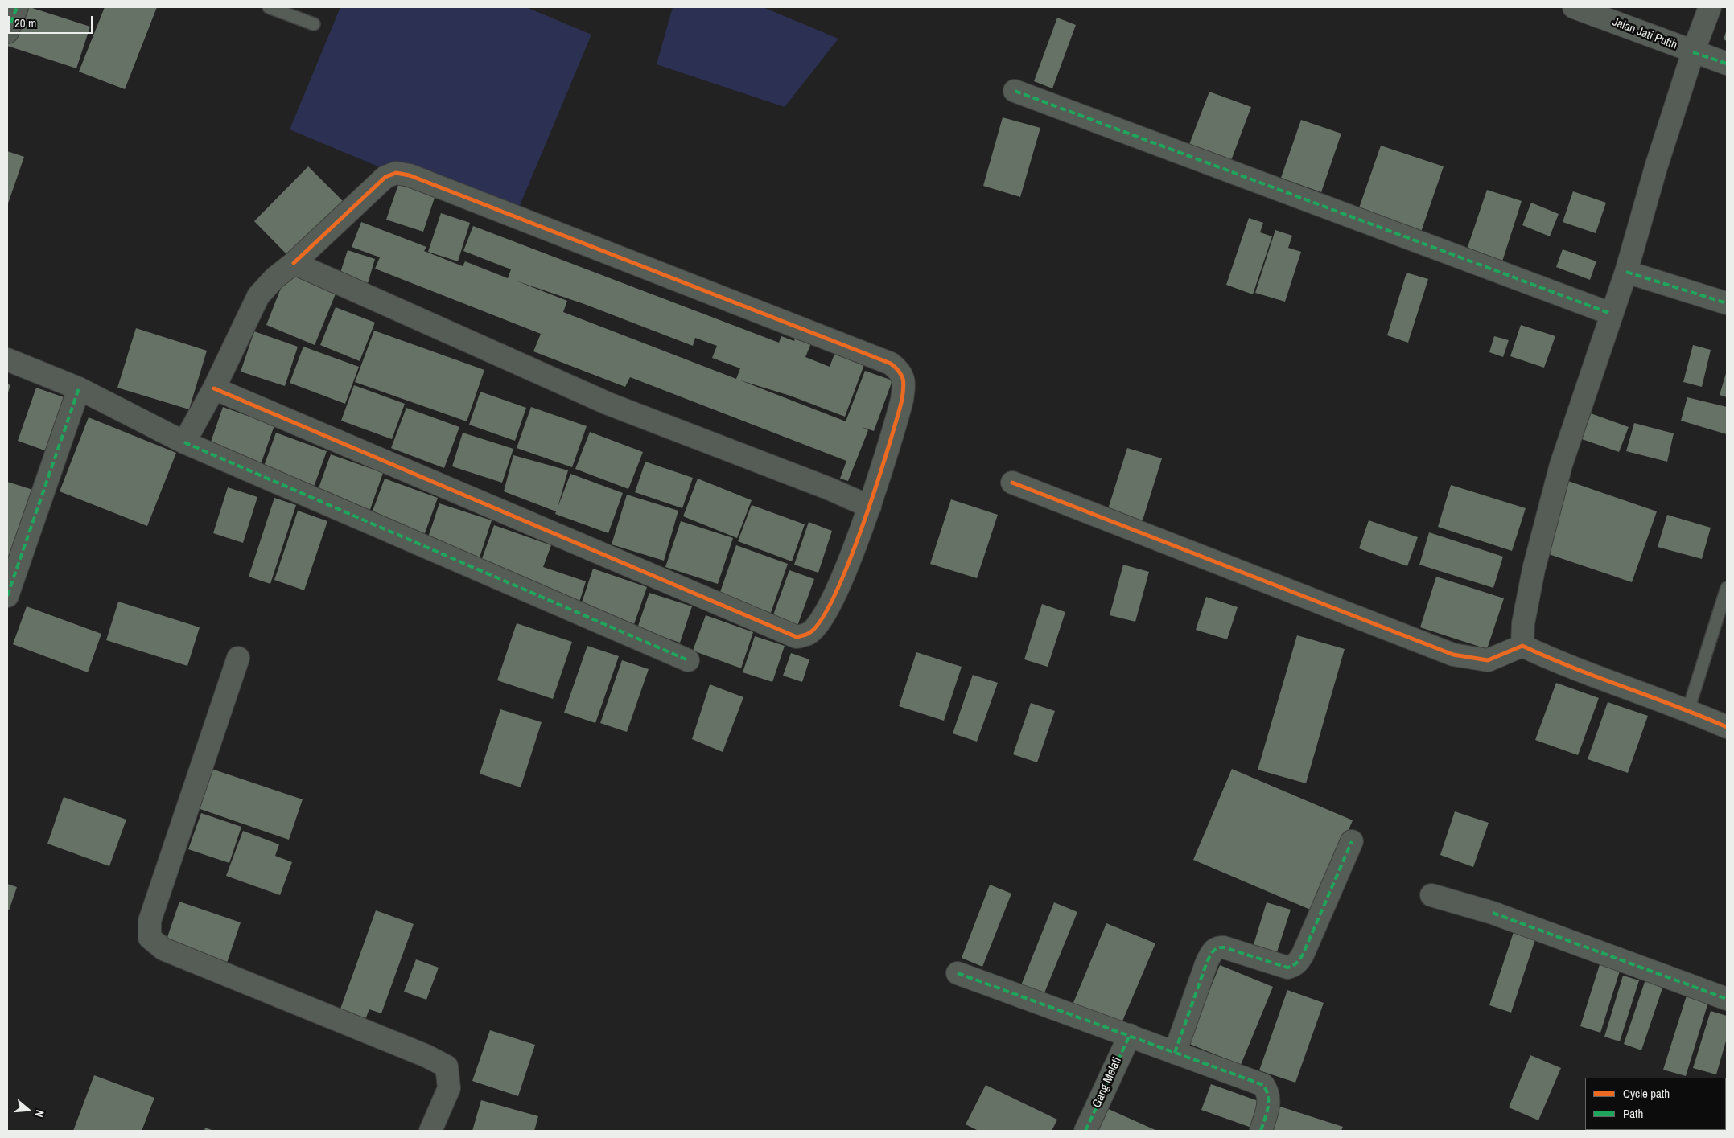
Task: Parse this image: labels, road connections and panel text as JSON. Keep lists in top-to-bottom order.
{
  "streets": {
    "street": ["Jalan Jati Putih", "Gang Melati"]
  },
  "legend": ["Cycle path", "Path"],
  "scale_bar": "20 m",
  "north": "right"
}
